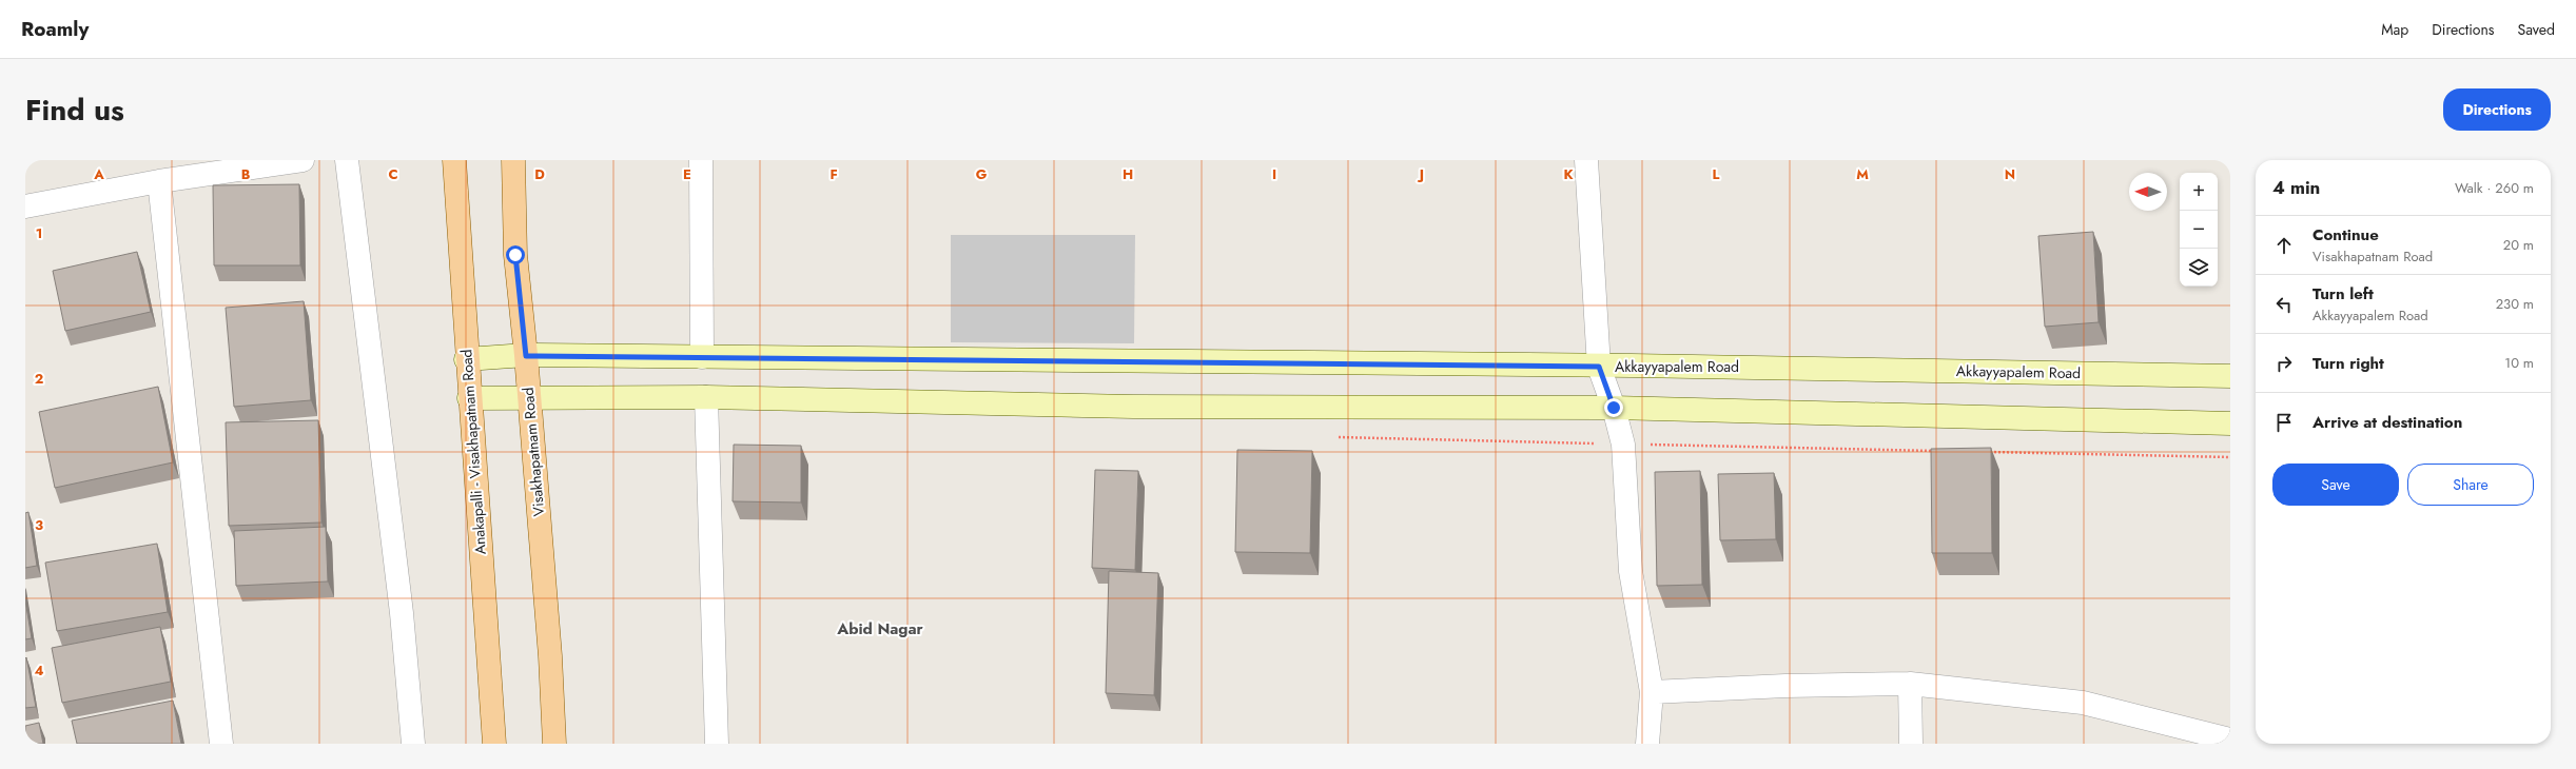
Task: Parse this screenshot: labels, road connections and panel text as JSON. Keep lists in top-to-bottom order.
{
  "streets": {
    "main road": ["Akkayyapalem Road", "Anakapalli - Visakhapatnam Road", "Visakhapatnam Road"]
  },
  "crossings": [
    ["Akkayyapalem Road", "Anakapalli - Visakhapatnam Road"],
    ["Akkayyapalem Road", "Visakhapatnam Road"]
  ],
  "districts": ["Abid Nagar"],
  "north": "left",
  "page": {
    "header": "Roamly",
    "nav": ["Map", "Directions", "Saved"],
    "title": "Find us",
    "buttons": [
      "Directions",
      ["Save", "Share"]
    ],
    "heading": ["4 min", "Walk · 260 m"],
    "map_buttons": ["+", "−"],
    "list": [
      ["Continue", "Visakhapatnam Road", "20 m"],
      ["Turn left", "Akkayyapalem Road", "230 m"],
      ["Turn right", "10 m"],
      "Arrive at destination"
    ]
  },
  "grid": {
    "columns": [
      "A",
      "B",
      "C",
      "D",
      "E",
      "F",
      "G",
      "H",
      "I",
      "J",
      "K",
      "L",
      "M",
      "N"
    ],
    "rows": [
      "1",
      "2",
      "3",
      "4"
    ]
  }
}
